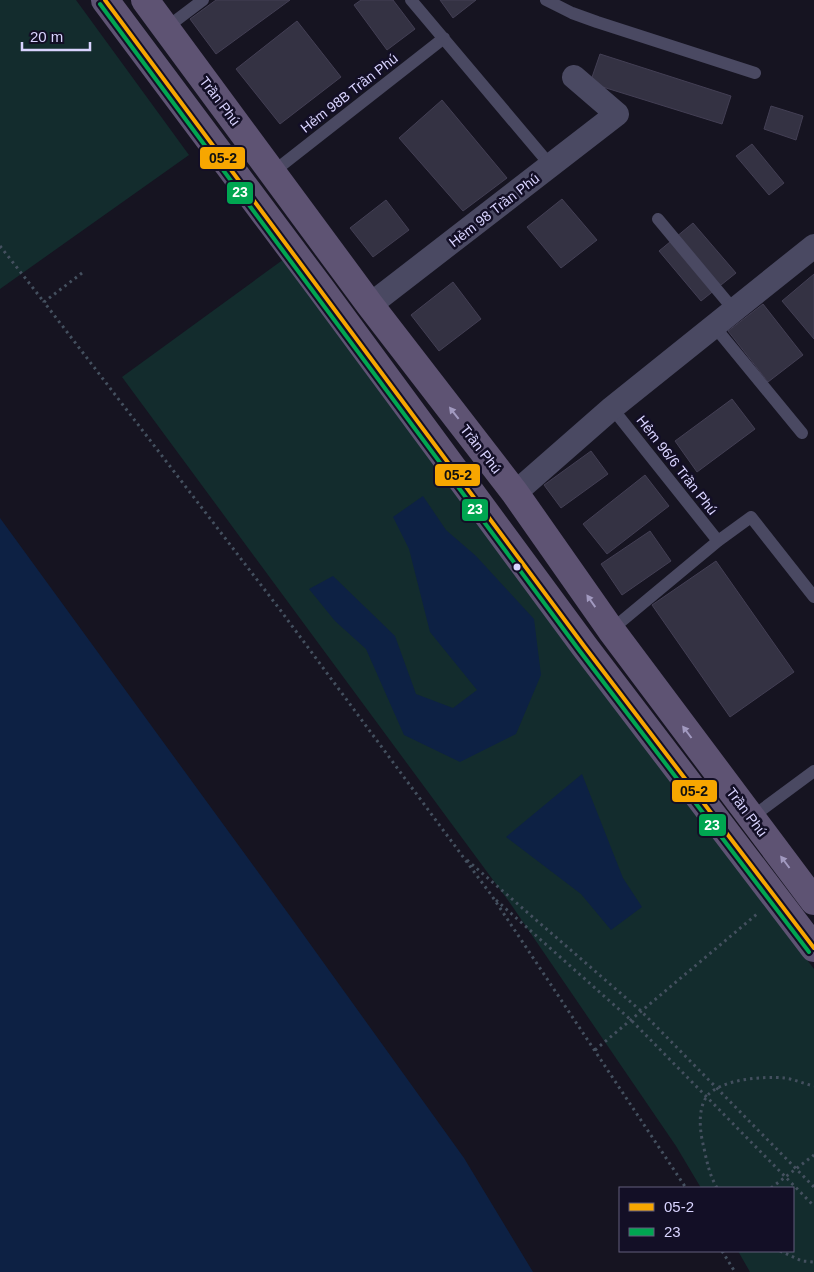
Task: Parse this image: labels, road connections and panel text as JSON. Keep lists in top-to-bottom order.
{
  "streets": {
    "main road": ["Trần Phú"],
    "street": ["Hẻm 98 Trần Phú"],
    "lane": ["Hẻm 98B Trần Phú", "Hẻm 96/6 Trần Phú"]
  },
  "crossings": [
    ["Hẻm 98B Trần Phú", "Trần Phú"],
    ["Trần Phú", "Hẻm 98 Trần Phú"]
  ],
  "lines": ["transit line 05-2", "transit line 23"],
  "legend": ["05-2", "23"],
  "scale_bar": "20 m"
}
